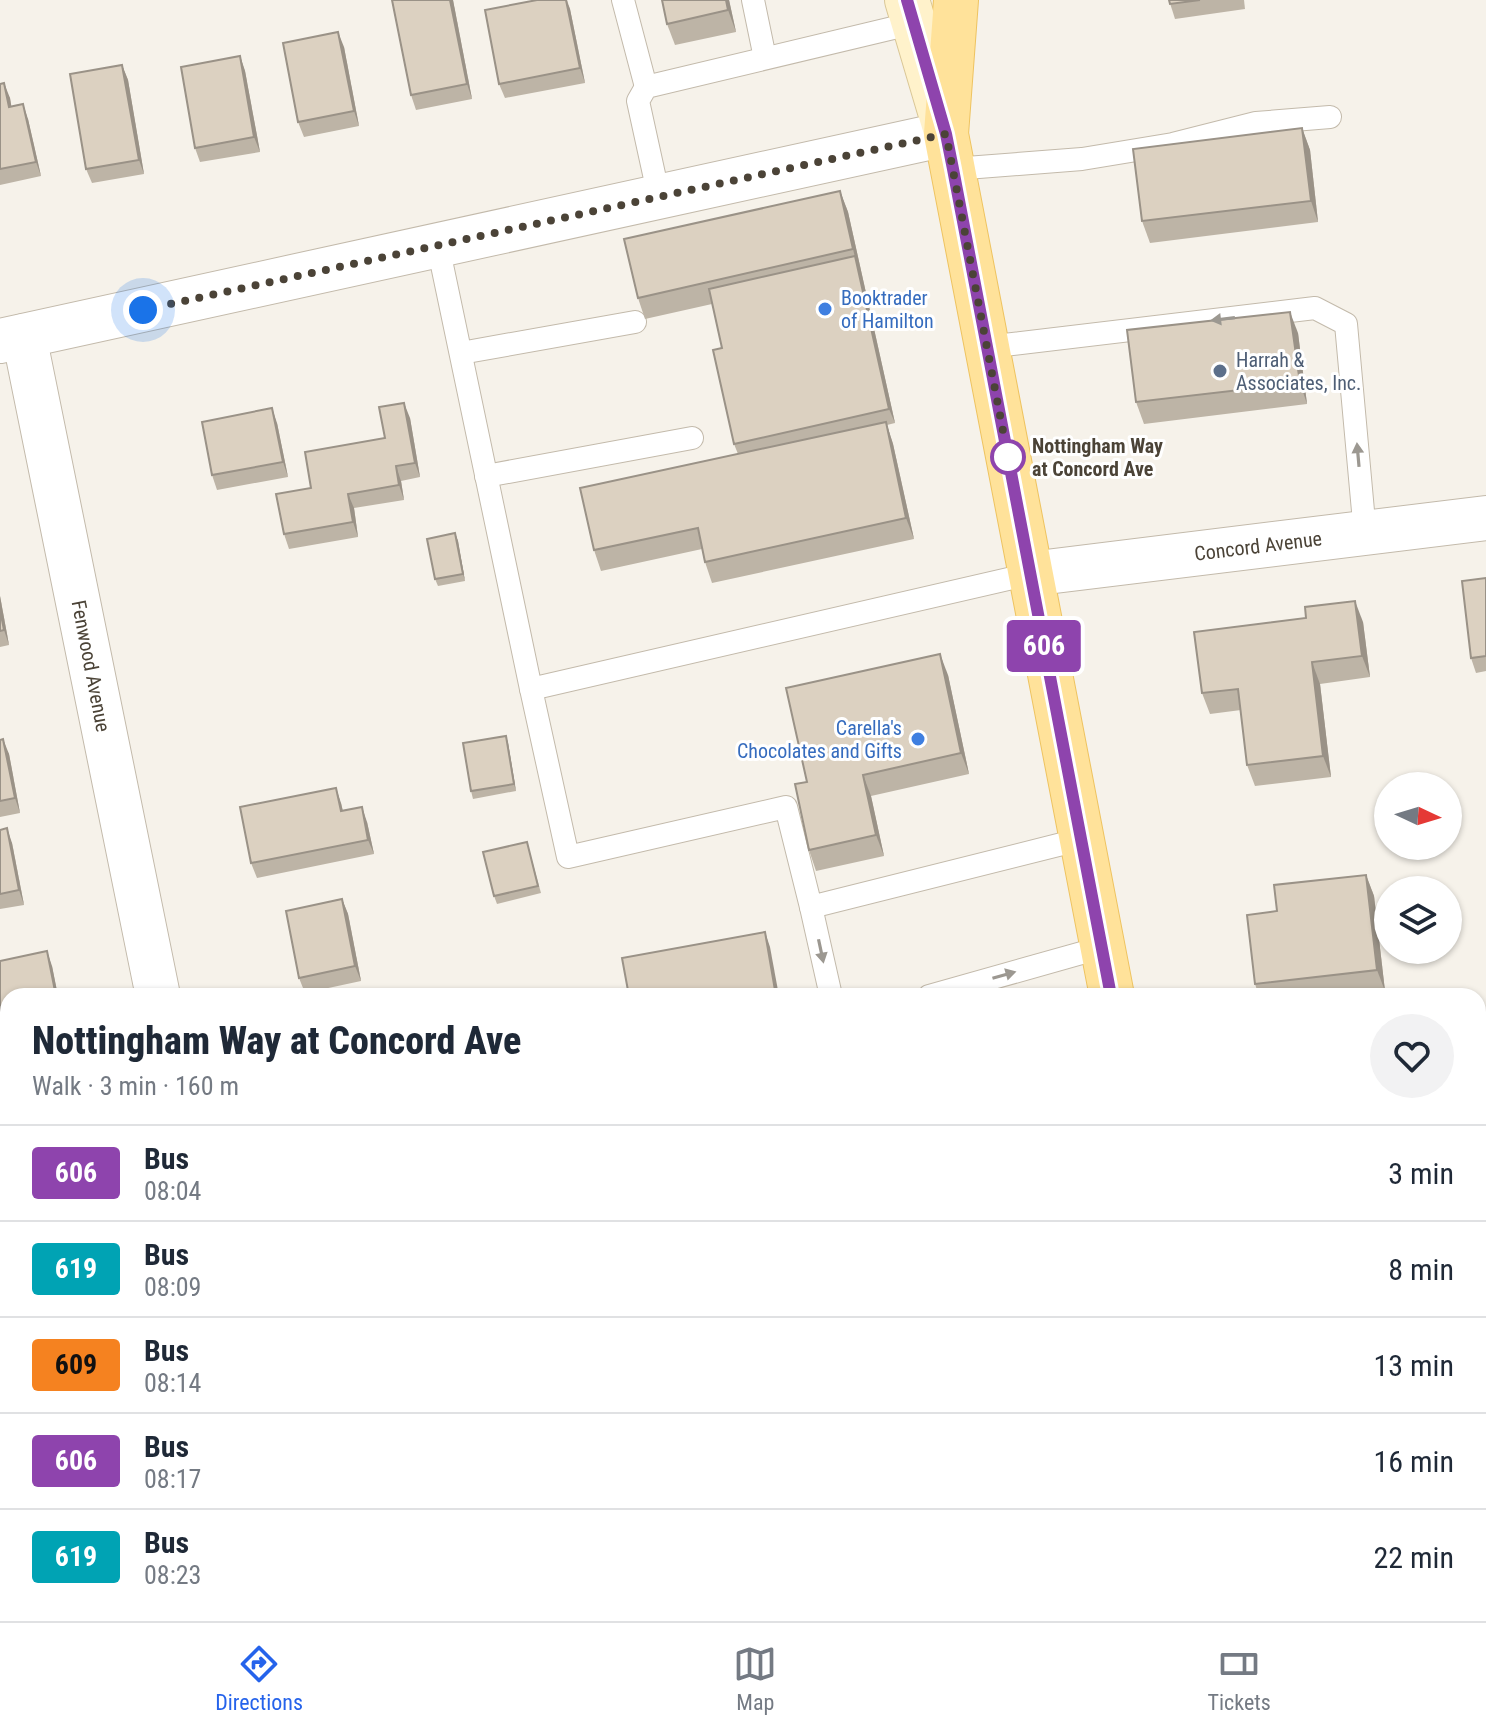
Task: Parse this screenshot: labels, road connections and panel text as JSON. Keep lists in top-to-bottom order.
{
  "streets": {
    "street": ["Concord Avenue", "Fenwood Avenue"]
  },
  "places": [
    "Booktrader of Hamilton",
    "Harrah & Associates, Inc.",
    "Nottingham Way at Concord Ave",
    "Carella's Chocolates and Gifts"
  ],
  "lines": ["bus line 606"],
  "north": "right",
  "page": {
    "on_map": "606",
    "heading": ["Nottingham Way at Concord Ave", "Walk · 3 min · 160 m"],
    "list": [
      {
        "mark": "606",
        "name": "Bus",
        "note": "08:04",
        "value": "3 min"
      },
      {
        "mark": "619",
        "name": "Bus",
        "note": "08:09",
        "value": "8 min"
      },
      {
        "mark": "609",
        "name": "Bus",
        "note": "08:14",
        "value": "13 min"
      },
      {
        "mark": "606",
        "name": "Bus",
        "note": "08:17",
        "value": "16 min"
      },
      {
        "mark": "619",
        "name": "Bus",
        "note": "08:23",
        "value": "22 min"
      }
    ],
    "tabs": ["Directions", "Map", "Tickets"]
  }
}
